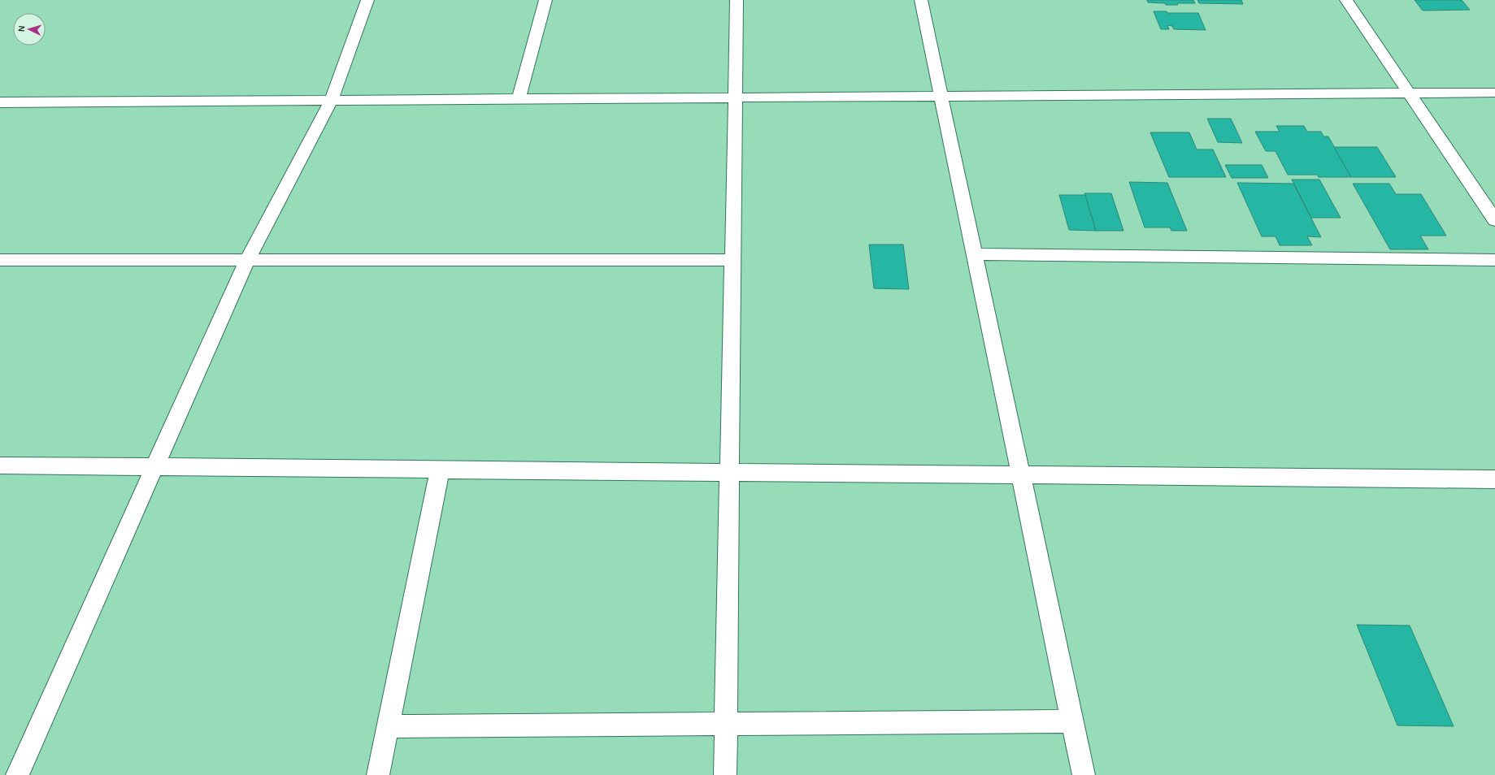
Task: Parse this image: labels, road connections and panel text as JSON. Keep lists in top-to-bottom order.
{
  "north": "left"
}
